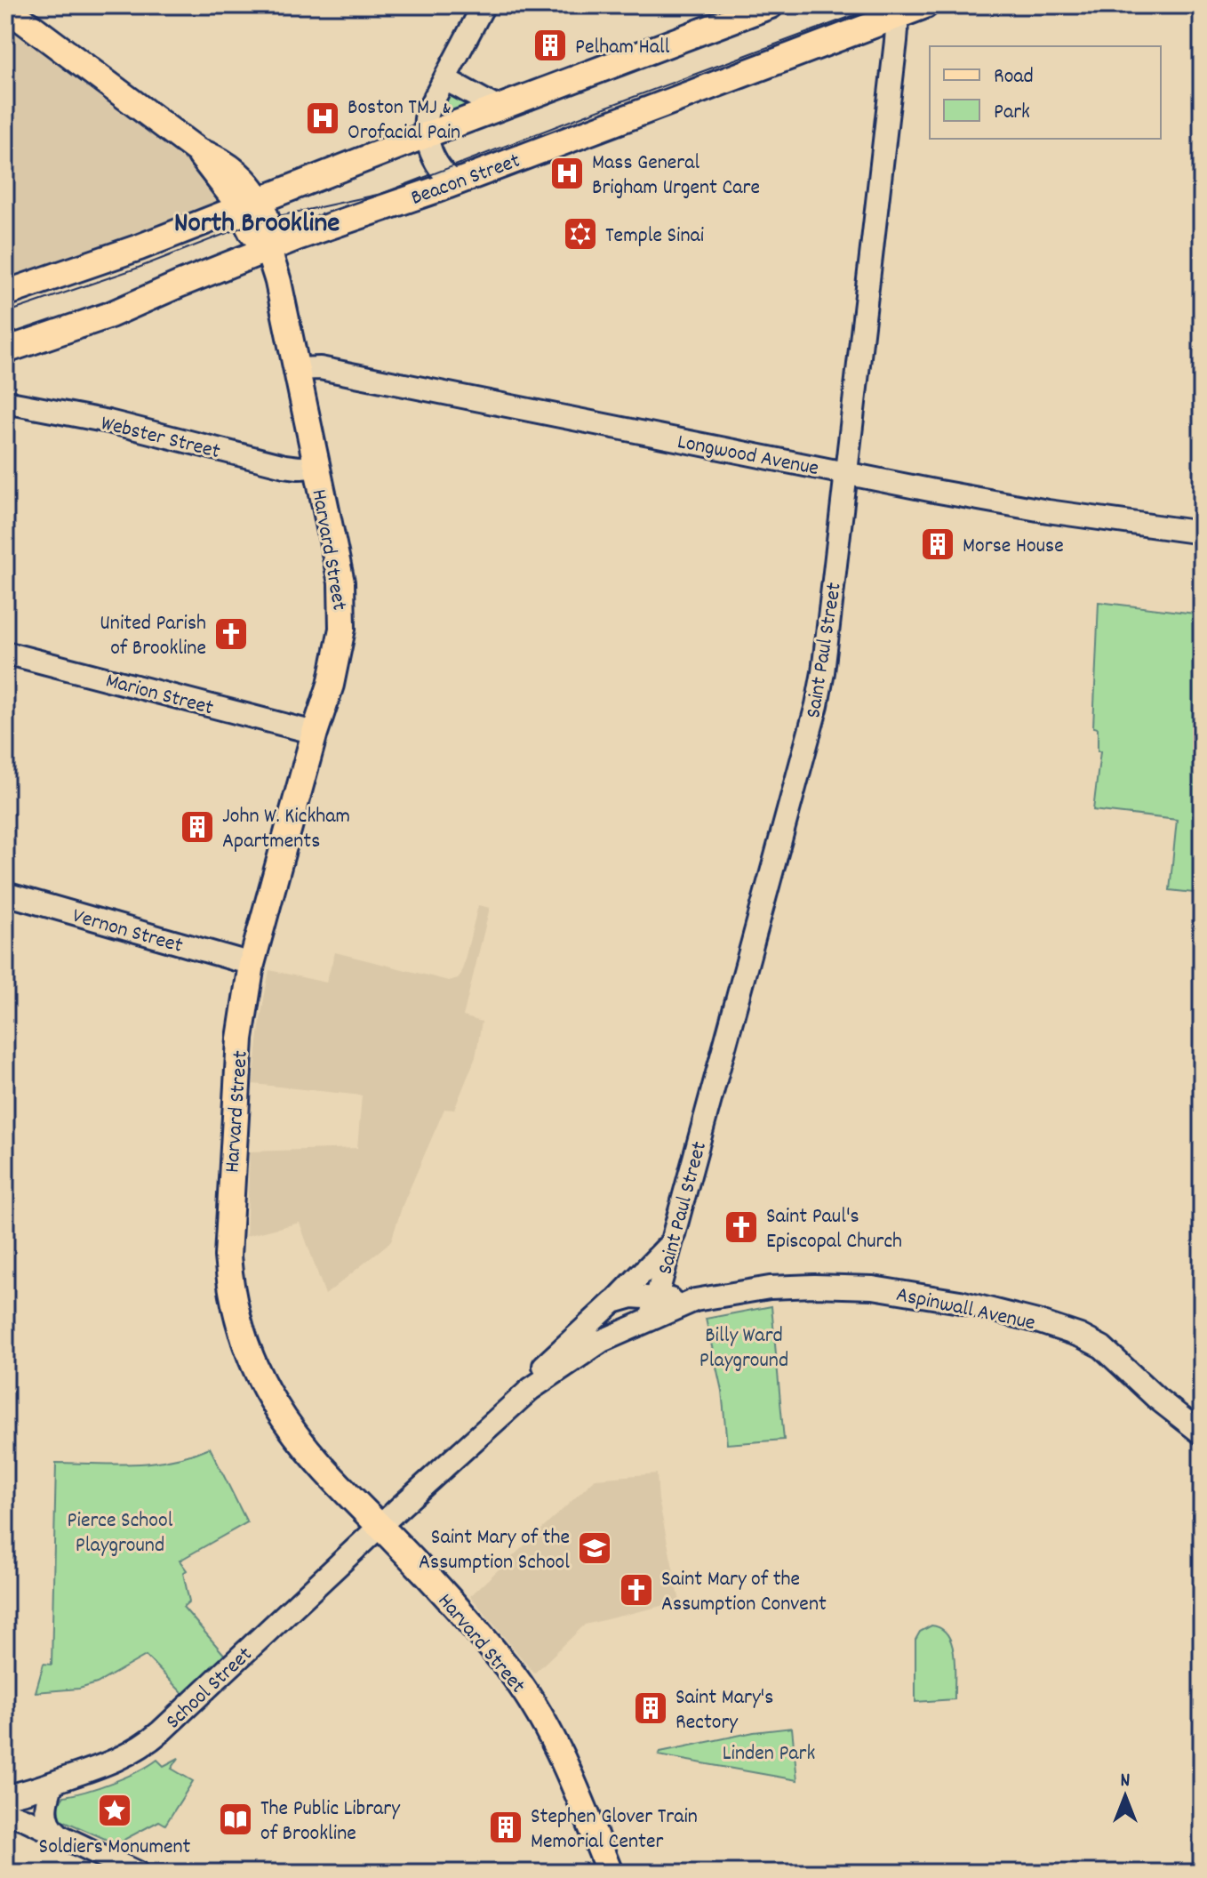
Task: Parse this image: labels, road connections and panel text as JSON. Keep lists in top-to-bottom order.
{
  "streets": {
    "main road": [
      "Beacon Street",
      "Webster Street",
      "Longwood Avenue",
      "Harvard Street",
      "Saint Paul Street",
      "Marion Street",
      "Vernon Street",
      "Aspinwall Avenue",
      "School Street"
    ]
  },
  "crossings": [
    ["Beacon Street", "Harvard Street"],
    ["Beacon Street", "Saint Paul Street"],
    ["Webster Street", "Harvard Street"],
    ["Longwood Avenue", "Harvard Street"],
    ["Longwood Avenue", "Saint Paul Street"],
    ["Harvard Street", "Marion Street"],
    ["Harvard Street", "Vernon Street"],
    ["Harvard Street", "Aspinwall Avenue"],
    ["Harvard Street", "School Street"],
    ["Saint Paul Street", "Aspinwall Avenue"],
    ["Aspinwall Avenue", "School Street"]
  ],
  "districts": ["North Brookline"],
  "parks": ["Billy Ward Playground", "Pierce School Playground", "Linden Park"],
  "places": {
    "building": [
      "Pelham Hall",
      "Morse House",
      "John W. Kickham Apartments",
      "Saint Mary's Rectory",
      "Stephen Glover Train Memorial Center"
    ],
    "hospital": ["Boston TMJ & Orofacial Pain", "Mass General Brigham Urgent Care"],
    "synagogue": ["Temple Sinai"],
    "church": ["United Parish of Brookline", "Saint Paul's Episcopal Church", "Saint Mary of the Assumption Convent"],
    "school or university": ["Saint Mary of the Assumption School"],
    "place": ["Soldiers Monument"],
    "library": ["The Public Library of Brookline"]
  },
  "legend": ["Road", "Park"],
  "north": "top"
}
